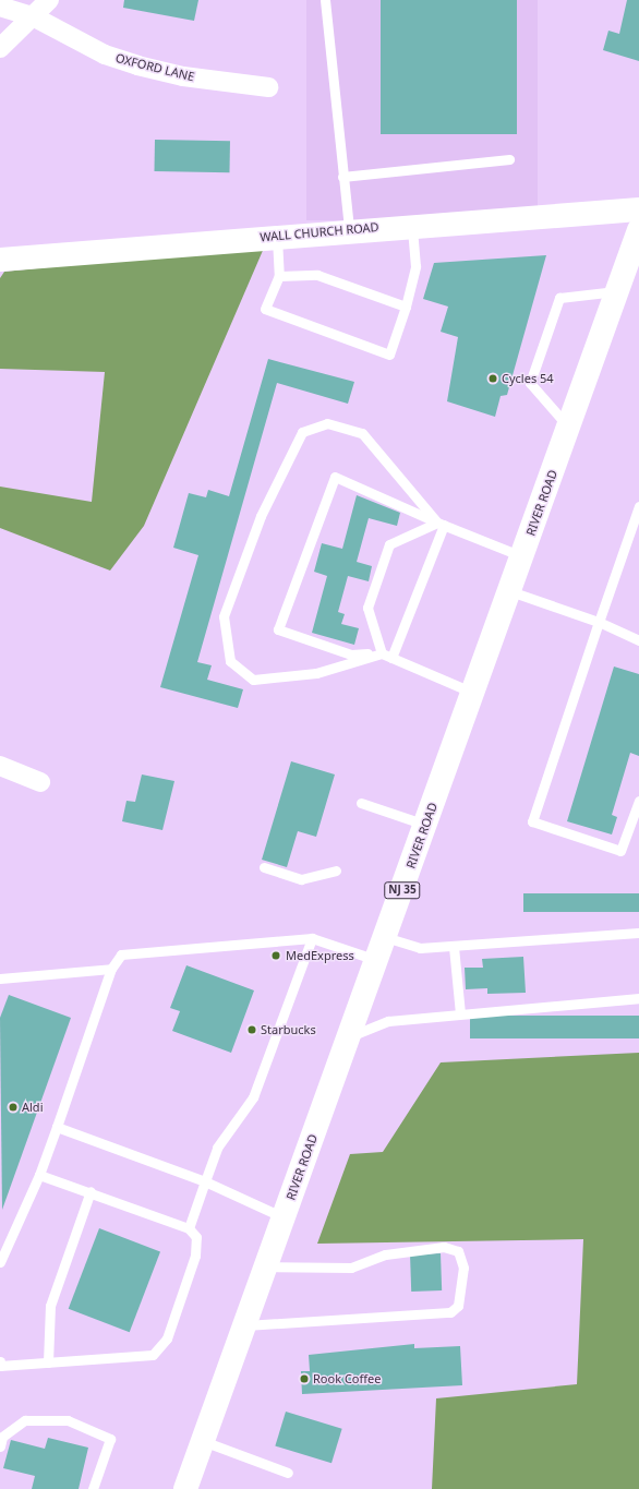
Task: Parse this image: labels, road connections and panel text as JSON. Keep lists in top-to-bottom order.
{
  "streets": {
    "main road": ["WALL CHURCH ROAD", "RIVER ROAD", "NJ 35"],
    "street": ["OXFORD LANE"]
  },
  "places": [
    "Cycles 54",
    "MedExpress",
    "Starbucks",
    "Aldi",
    "Rook Coffee"
  ]
}
